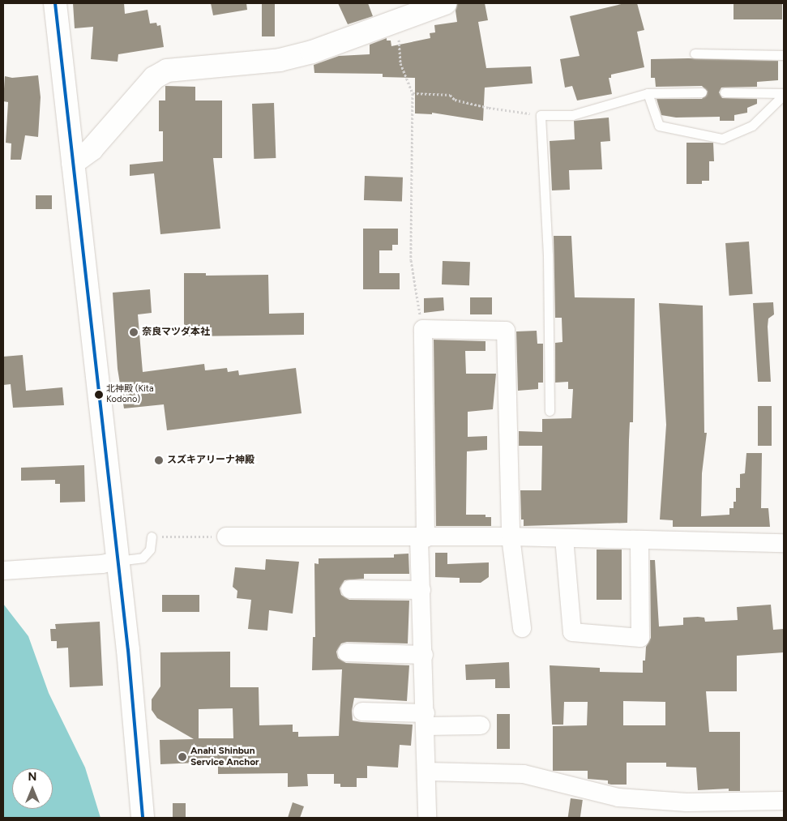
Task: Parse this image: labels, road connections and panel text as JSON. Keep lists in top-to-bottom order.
{
  "places": [
    "奈良マツダ本社",
    "北神殿 (Kita Kodono)",
    "スズキアリーナ神殿",
    "Anahi Shinbun Service Anchor"
  ],
  "north": "top"
}
